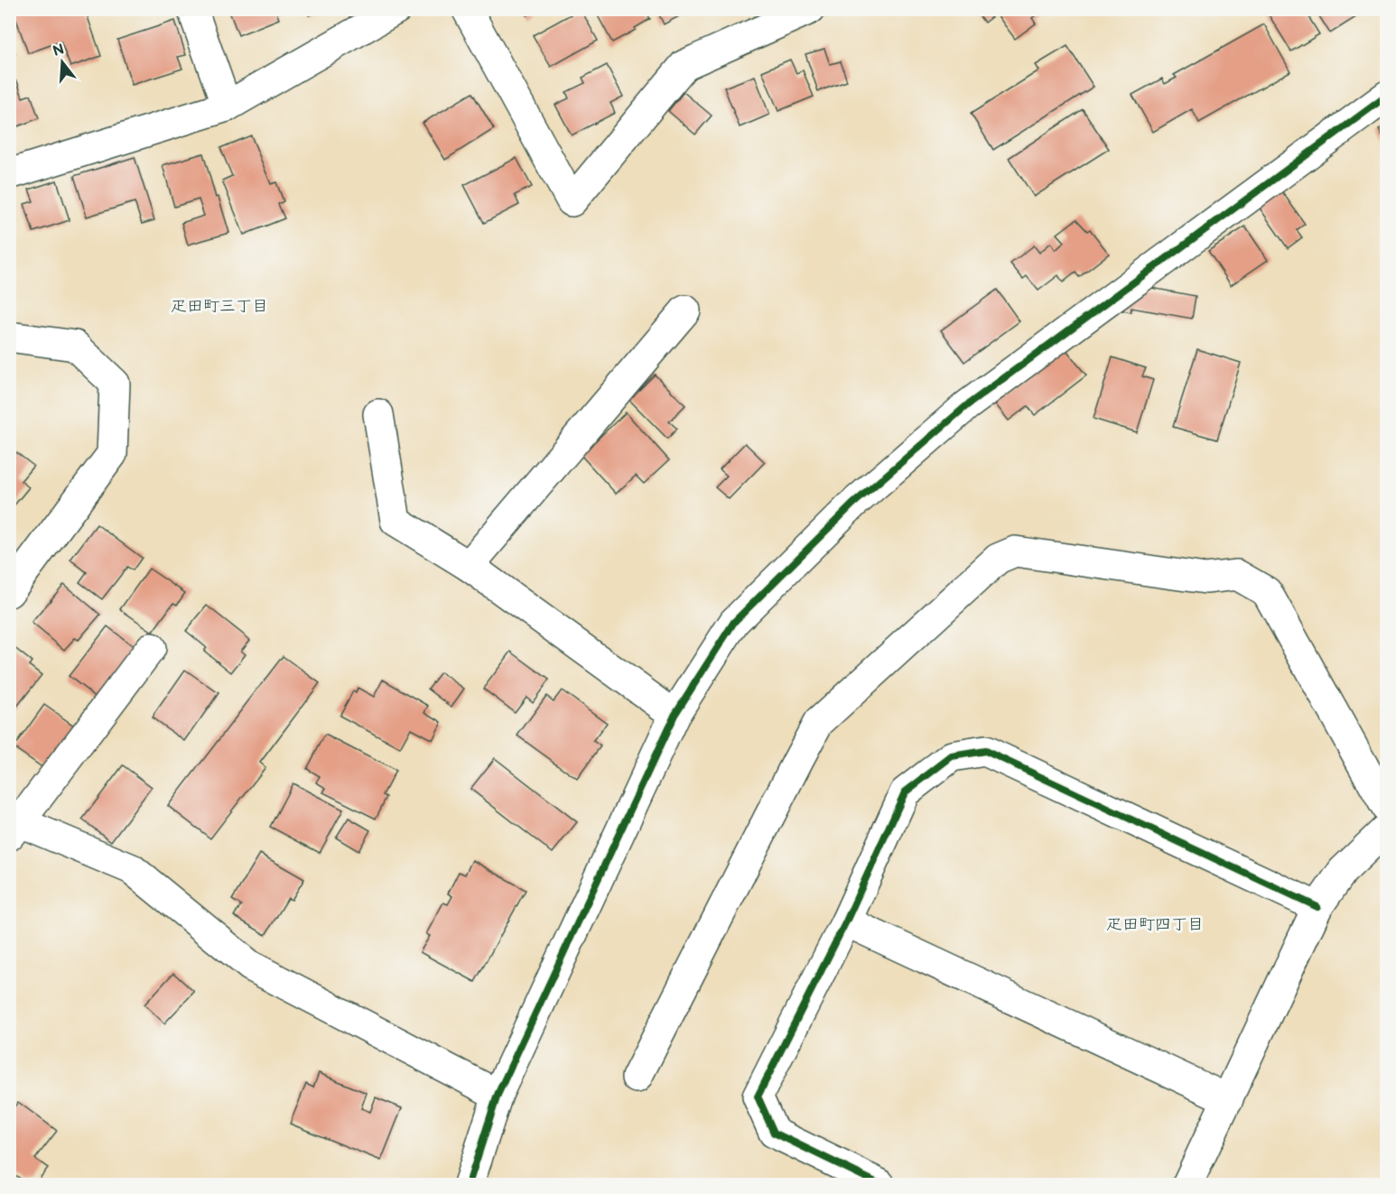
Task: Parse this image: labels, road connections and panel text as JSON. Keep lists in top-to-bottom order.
{
  "districts": ["疋田町三丁目", "疋田町四丁目"],
  "north": "top"
}
